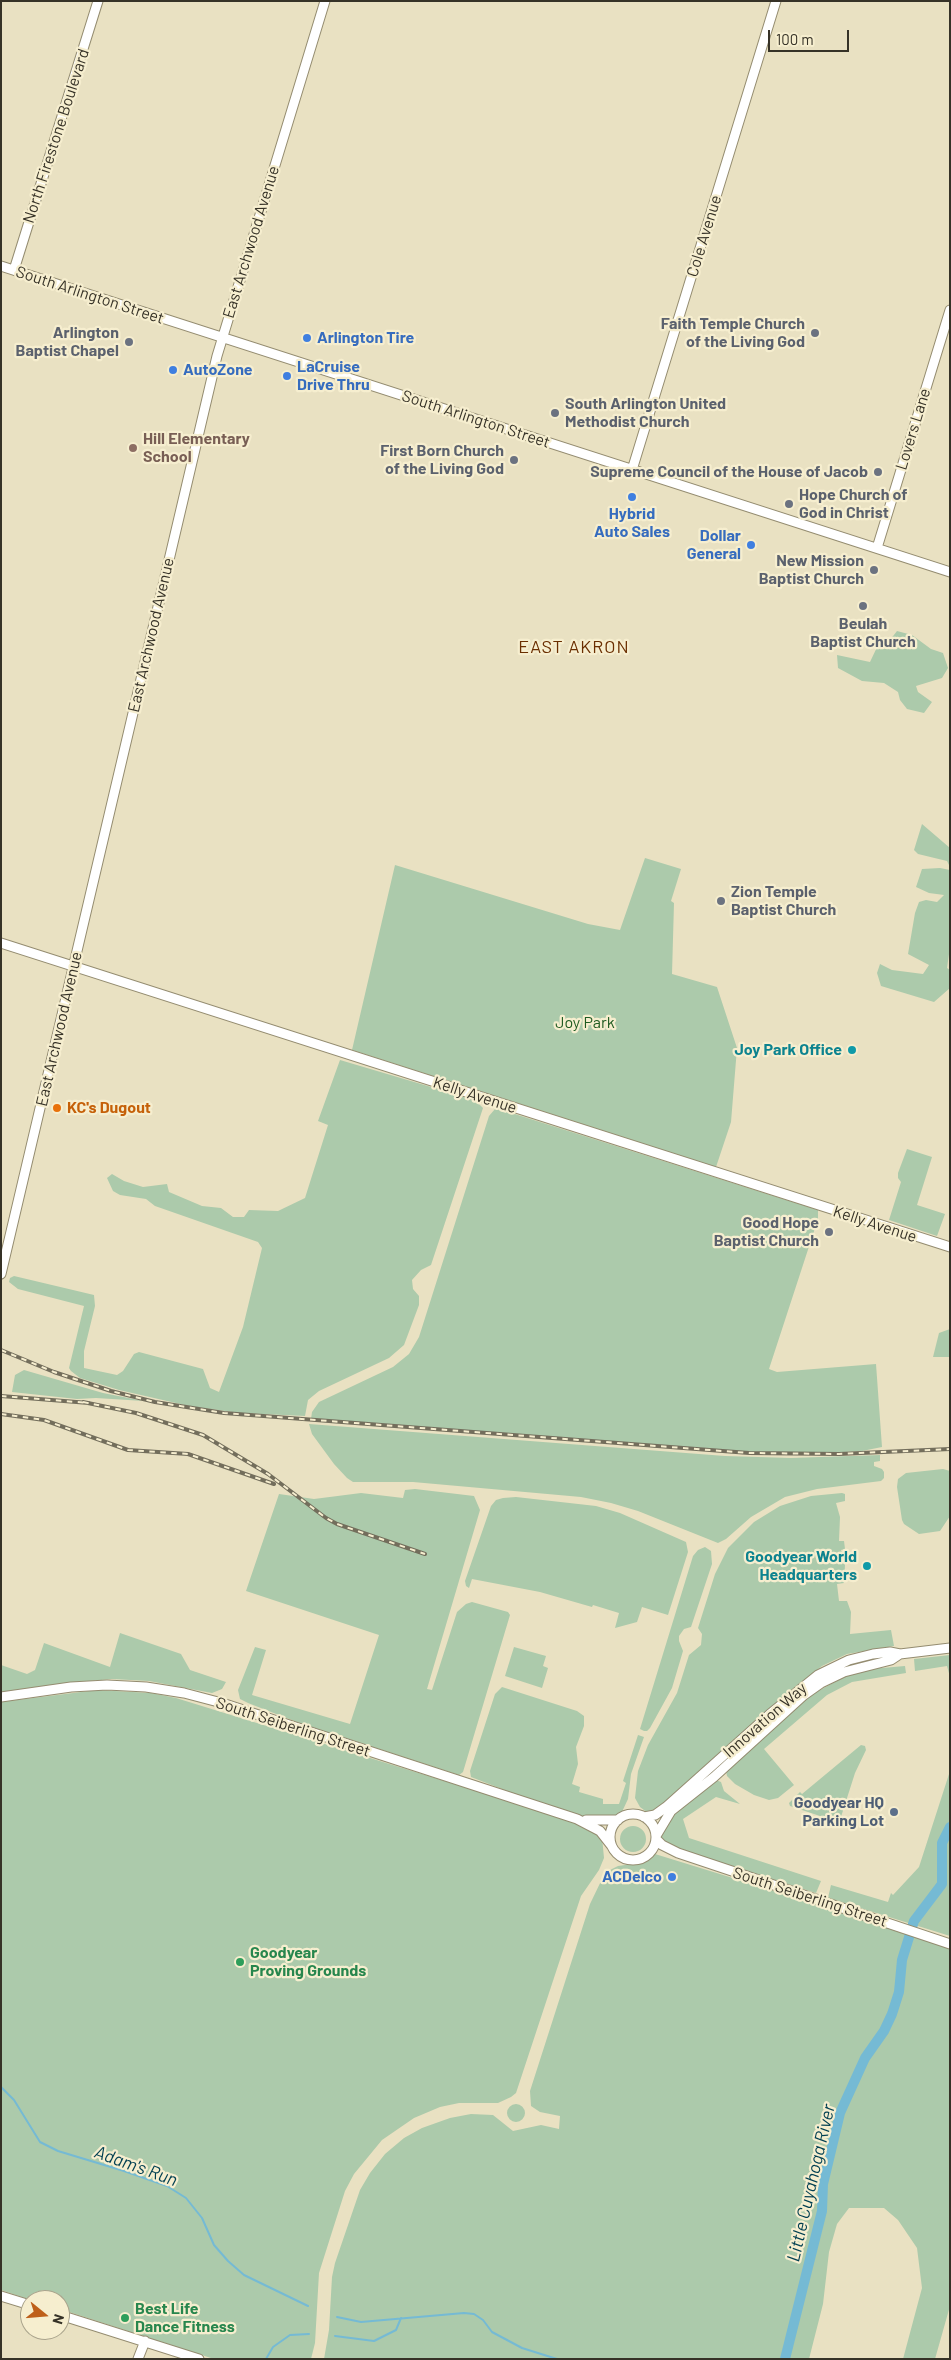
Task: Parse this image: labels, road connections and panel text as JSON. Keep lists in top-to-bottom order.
{
  "streets": {
    "main road": [
      "North Firestone Boulevard",
      "Cole Avenue",
      "East Archwood Avenue",
      "South Arlington Street",
      "Lovers Lane",
      "Kelly Avenue",
      "Innovation Way",
      "South Seiberling Street"
    ]
  },
  "crossings": [
    ["North Firestone Boulevard", "South Arlington Street"],
    ["Cole Avenue", "South Arlington Street"],
    ["East Archwood Avenue", "South Arlington Street"],
    ["East Archwood Avenue", "Kelly Avenue"],
    ["South Arlington Street", "Lovers Lane"],
    ["Innovation Way", "South Seiberling Street"]
  ],
  "districts": ["EAST AKRON"],
  "water": ["Adam's Run", "Little Cuyahoga River"],
  "parks": ["Joy Park"],
  "places": [
    "Faith Temple Church of the Living God",
    "Arlington Tire",
    "Arlington Baptist Chapel",
    "AutoZone",
    "LaCruise Drive Thru",
    "South Arlington United Methodist Church",
    "Hill Elementary School",
    "First Born Church of the Living God",
    "Supreme Council of the House of Jacob",
    "Hybrid Auto Sales",
    "Hope Church of God in Christ",
    "Dollar General",
    "New Mission Baptist Church",
    "Beulah Baptist Church",
    "Zion Temple Baptist Church",
    "Joy Park Office",
    "KC's Dugout",
    "Good Hope Baptist Church",
    "Goodyear World Headquarters",
    "Goodyear HQ Parking Lot",
    "ACDelco",
    "Goodyear Proving Grounds",
    "Best Life Dance Fitness"
  ],
  "scale_bar": "100 m",
  "north": "right"
}
